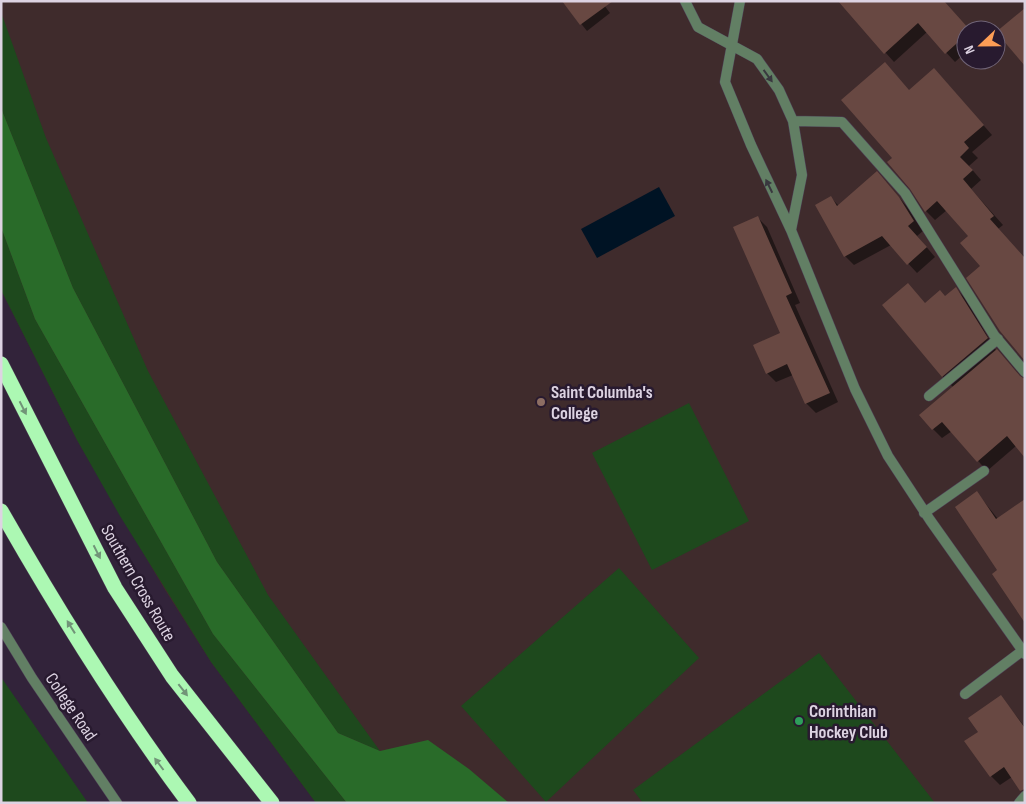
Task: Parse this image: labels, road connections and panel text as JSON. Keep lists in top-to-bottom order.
{
  "streets": {
    "highway": ["Southern Cross Route"],
    "street": ["College Road"]
  },
  "places": ["Saint Columba's College", "Corinthian Hockey Club"],
  "north": "left"
}
